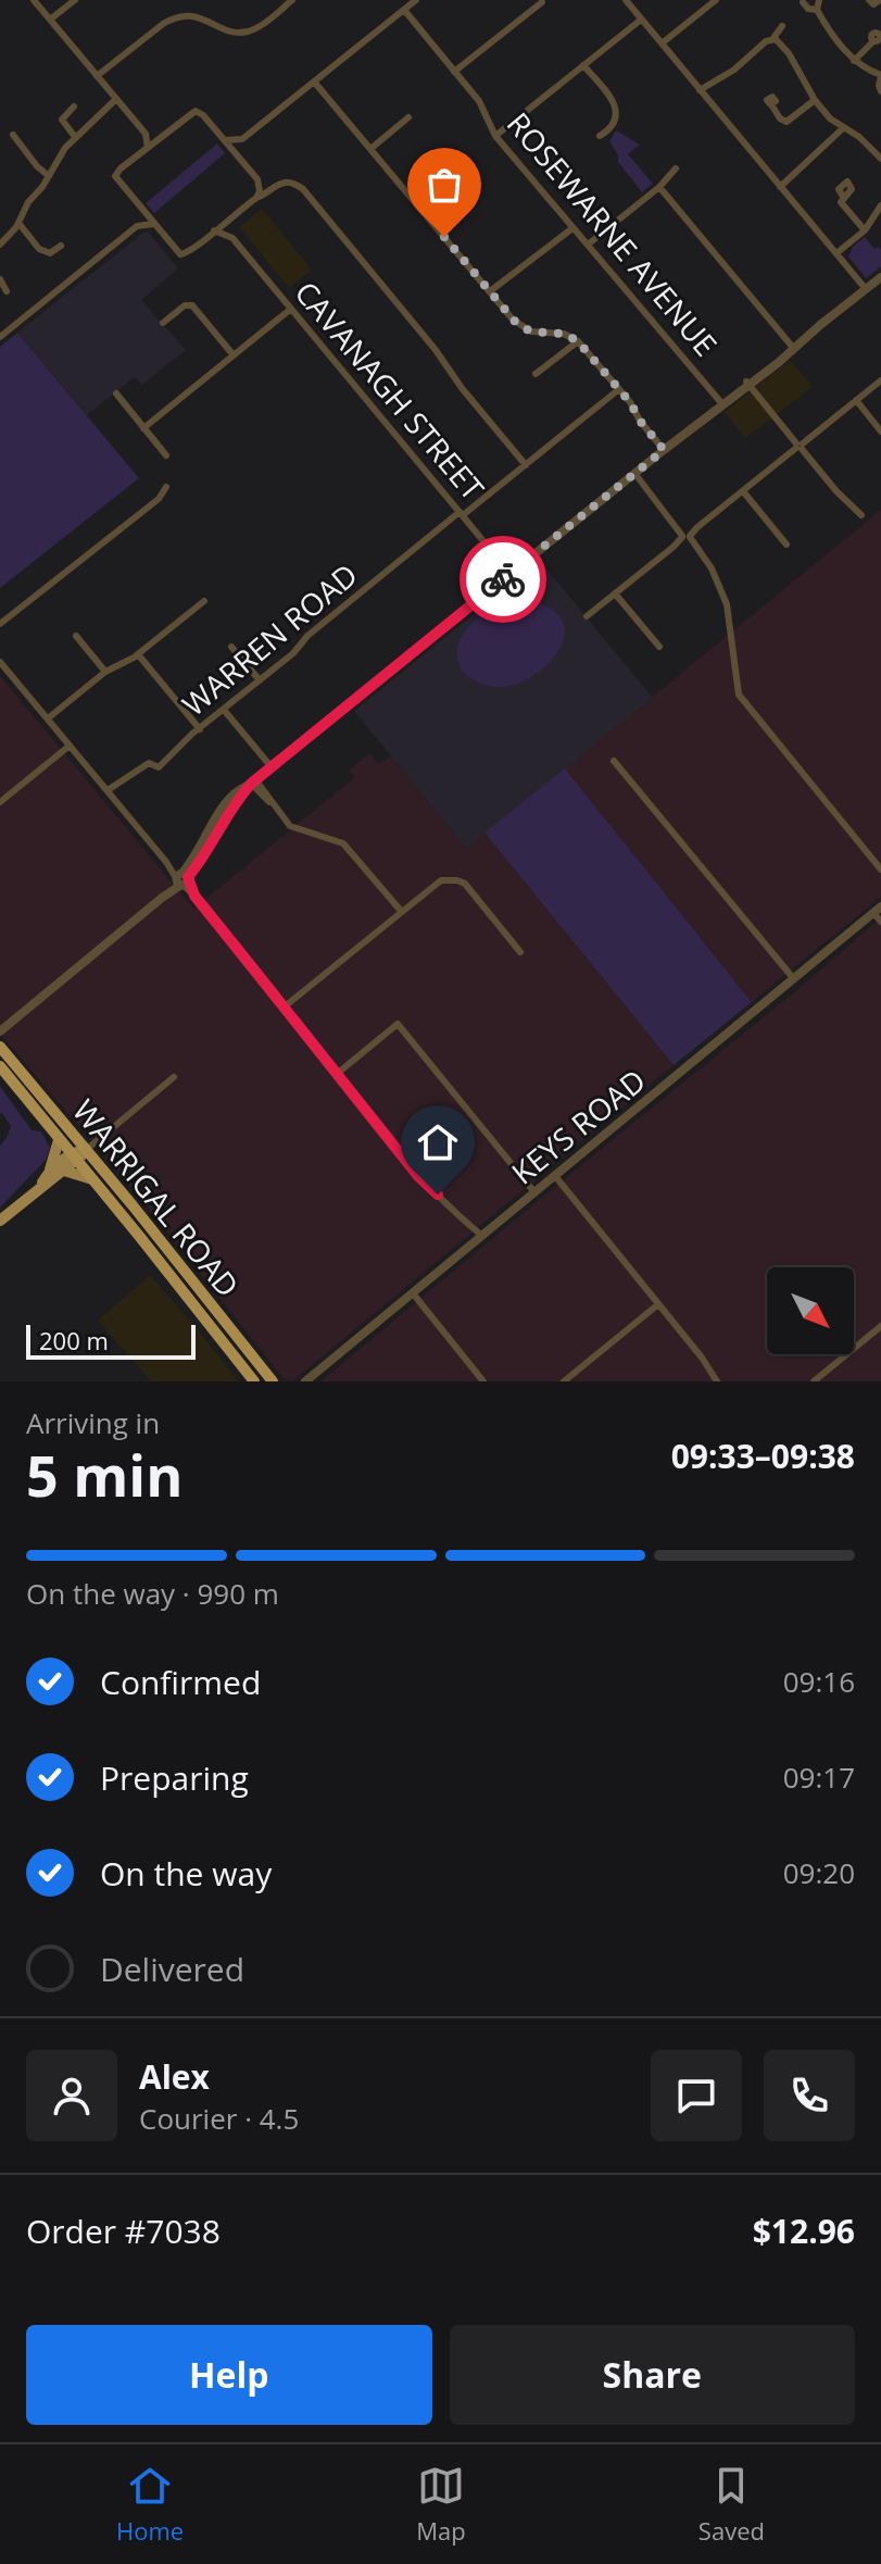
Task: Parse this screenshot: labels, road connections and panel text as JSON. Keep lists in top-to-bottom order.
{
  "streets": {
    "highway": ["WARRIGAL ROAD"],
    "street": [
      "ROSEWARNE AVENUE",
      "CAVANAGH STREET",
      "WARREN ROAD",
      "KEYS ROAD"
    ]
  },
  "crossings": [
    ["CAVANAGH STREET", "WARREN ROAD"]
  ],
  "scale_bar": "200 m",
  "north": "bottom right",
  "page": {
    "scale": "200 m",
    "heading": ["5 min", "Arriving in", "09:33–09:38"],
    "panel": [
      "Alex",
      "Courier · 4.5",
      "Order #7038",
      "$12.96"
    ],
    "bar": "On the way · 990 m",
    "list": [
      ["Confirmed", "09:16"],
      ["Preparing", "09:17"],
      ["On the way", "09:20"],
      "Delivered"
    ],
    "buttons": ["Help", "Share"],
    "tabs": ["Home", "Map", "Saved"]
  }
}
